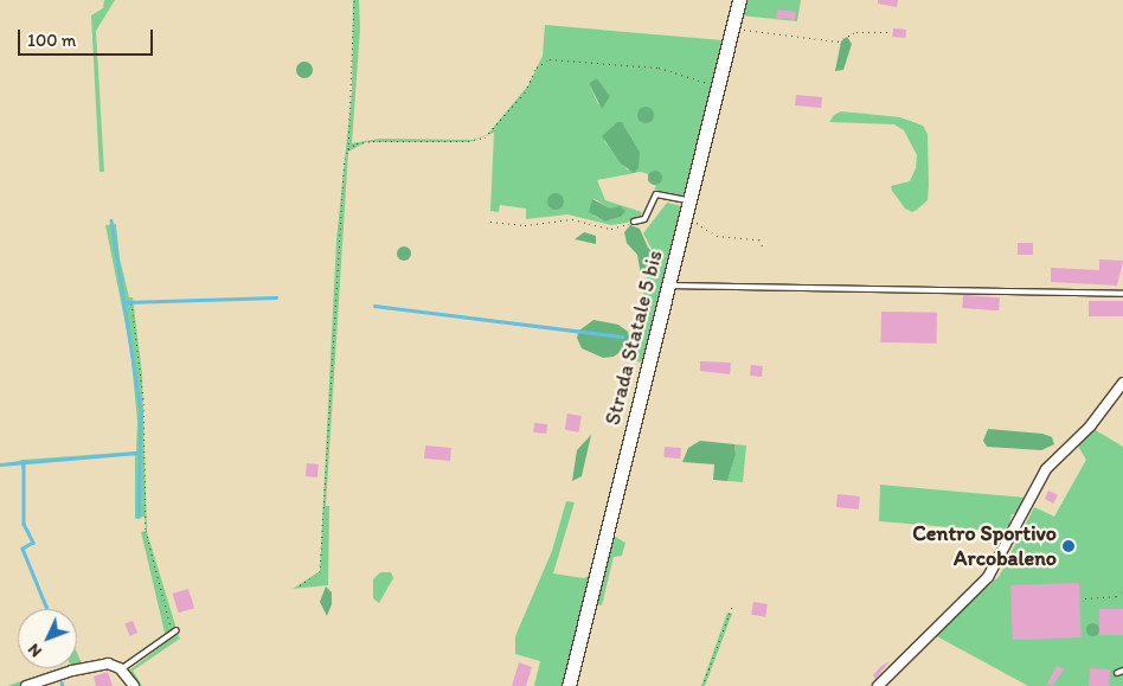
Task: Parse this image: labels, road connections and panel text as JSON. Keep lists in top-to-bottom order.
{
  "streets": {
    "main road": ["Strada Statale 5 bis"]
  },
  "places": ["Centro Sportivo Arcobaleno"],
  "scale_bar": "100 m",
  "north": "bottom left"
}
